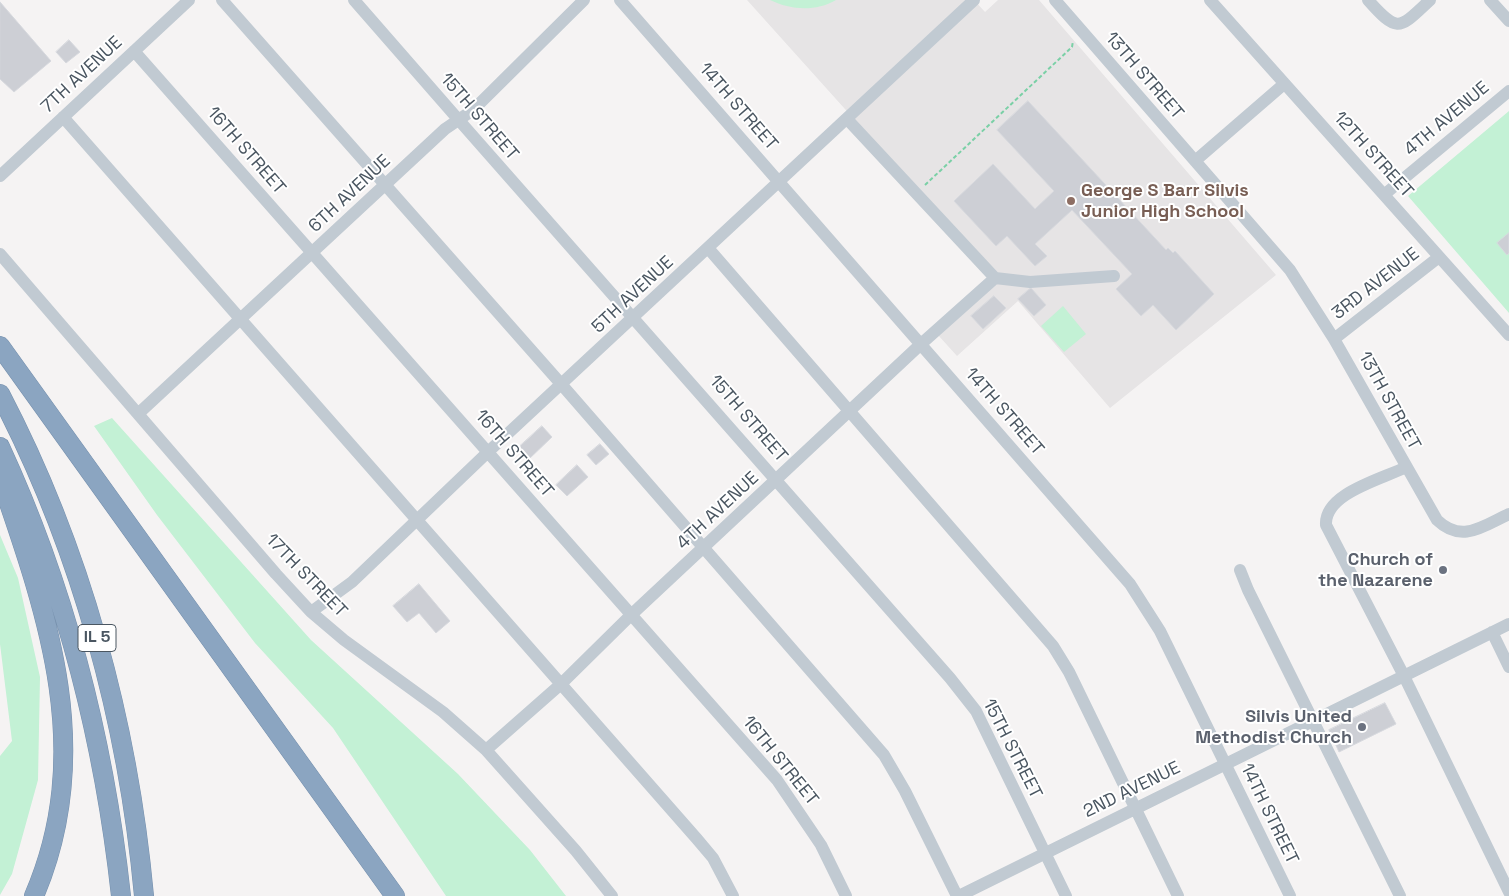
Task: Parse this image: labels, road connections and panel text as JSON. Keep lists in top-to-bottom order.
{
  "streets": {
    "highway": ["IL 5"],
    "street": [
      "7TH AVENUE",
      "13TH STREET",
      "14TH STREET",
      "15TH STREET",
      "4TH AVENUE",
      "16TH STREET",
      "12TH STREET",
      "6TH AVENUE",
      "3RD AVENUE",
      "5TH AVENUE",
      "17TH STREET",
      "2ND AVENUE"
    ]
  },
  "crossings": [
    ["7TH AVENUE", "16TH STREET"],
    ["13TH STREET", "3RD AVENUE"],
    ["13TH STREET", "2ND AVENUE"],
    ["14TH STREET", "4TH AVENUE"],
    ["14TH STREET", "5TH AVENUE"],
    ["14TH STREET", "2ND AVENUE"],
    ["15TH STREET", "4TH AVENUE"],
    ["15TH STREET", "6TH AVENUE"],
    ["15TH STREET", "5TH AVENUE"],
    ["15TH STREET", "2ND AVENUE"],
    ["4TH AVENUE", "16TH STREET"],
    ["4TH AVENUE", "12TH STREET"],
    ["4TH AVENUE", "17TH STREET"],
    ["16TH STREET", "6TH AVENUE"],
    ["16TH STREET", "5TH AVENUE"],
    ["12TH STREET", "3RD AVENUE"],
    ["6TH AVENUE", "17TH STREET"],
    ["5TH AVENUE", "17TH STREET"]
  ],
  "places": ["George S Barr Silvis Junior High School", "Church of the Nazarene", "Silvis United Methodist Church"]
}
